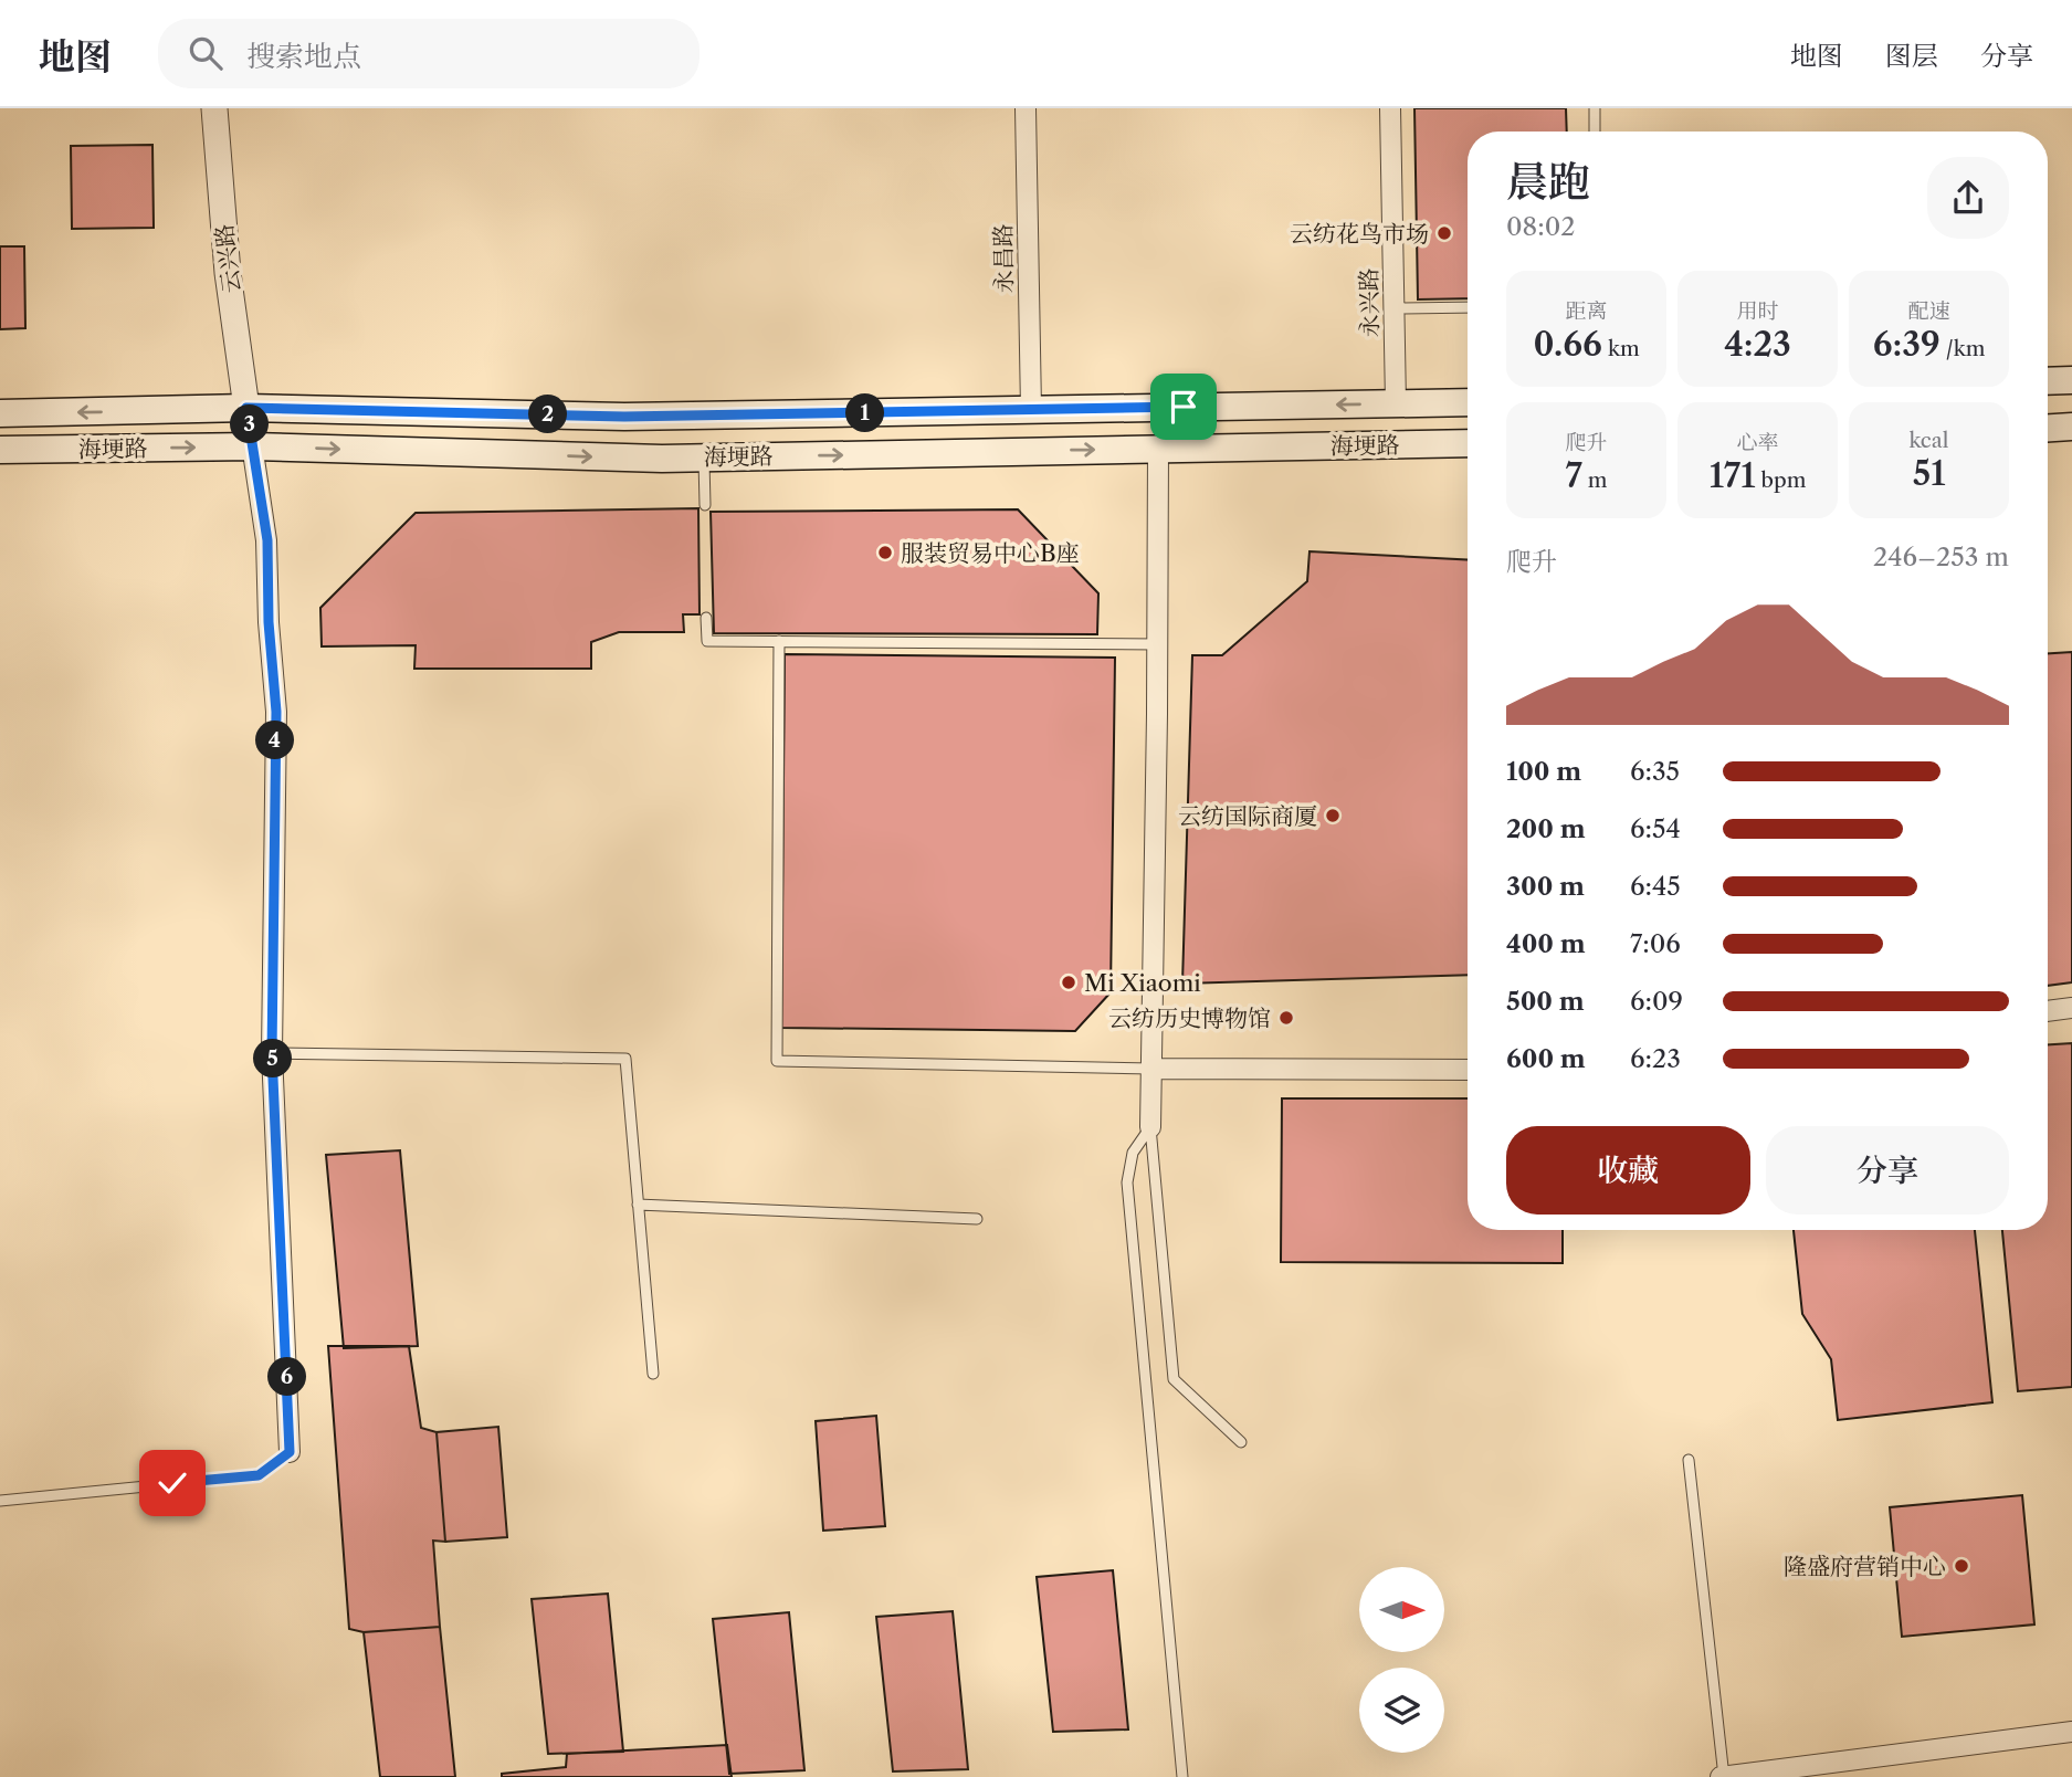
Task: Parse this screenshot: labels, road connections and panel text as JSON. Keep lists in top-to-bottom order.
{
  "streets": {
    "main road": ["海埂路"],
    "street": ["云兴路", "永昌路", "永兴路"]
  },
  "crossings": [
    ["云兴路", "海埂路"],
    ["永昌路", "海埂路"],
    ["永兴路", "海埂路"]
  ],
  "places": [
    "云纺花鸟市场",
    "服装贸易中心B座",
    "云纺国际商厦",
    "Mi Xiaomi",
    "云纺历史博物馆",
    "隆盛府营销中心"
  ],
  "north": "right",
  "page": {
    "header": "地图",
    "search": "搜索地点",
    "nav": ["地图", "图层", "分享"],
    "heading": ["晨跑", "08:02"],
    "stats": [
      ["距离", "0.66 km"],
      ["用时", "4:23"],
      ["配速", "6:39 /km"],
      ["爬升", "7 m"],
      ["心率", "171 bpm"],
      ["kcal", "51"]
    ],
    "pins": [
      "1",
      "2",
      "3",
      "4",
      "5",
      "6"
    ],
    "chart": ["爬升", "246–253 m"],
    "list": [
      {
        "name": "100 m",
        "note": "6:35"
      },
      {
        "name": "200 m",
        "note": "6:54"
      },
      {
        "name": "300 m",
        "note": "6:45"
      },
      {
        "name": "400 m",
        "note": "7:06"
      },
      {
        "name": "500 m",
        "note": "6:09"
      },
      {
        "name": "600 m",
        "note": "6:23"
      }
    ],
    "buttons": ["收藏", "分享"]
  }
}
